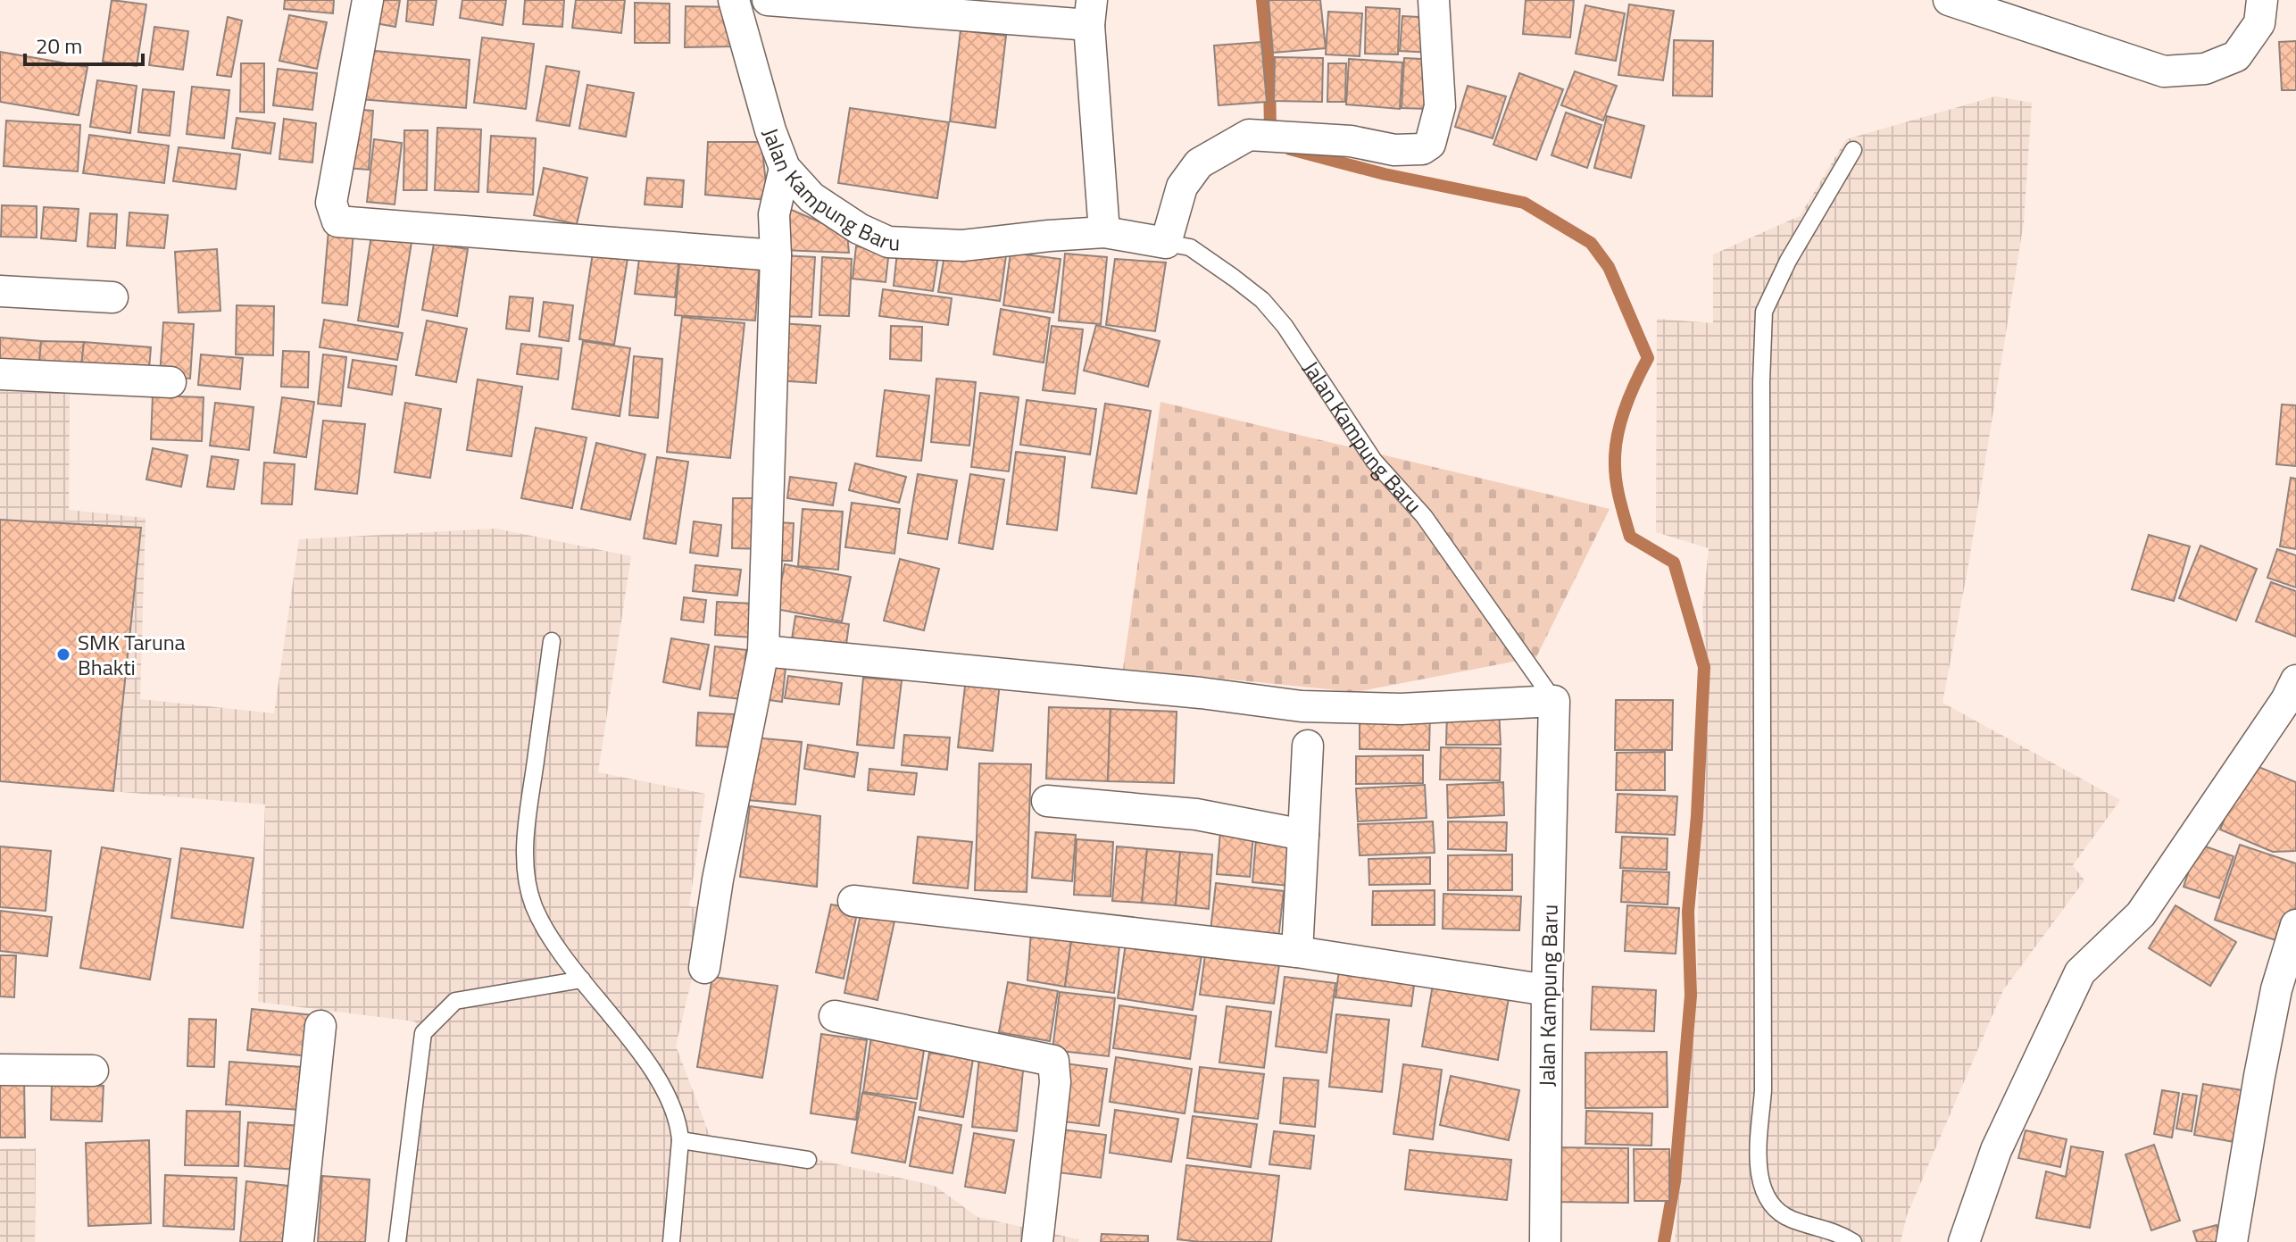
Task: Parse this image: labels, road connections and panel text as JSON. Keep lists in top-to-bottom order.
{
  "streets": {
    "street": ["Jalan Kampung Baru"]
  },
  "places": ["SMK Taruna Bhakti"],
  "scale_bar": "20 m"
}
